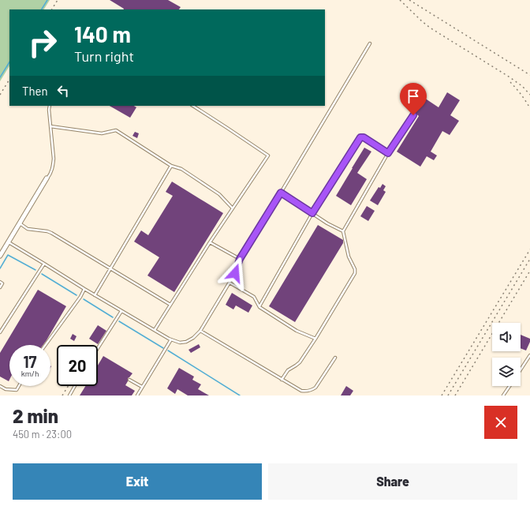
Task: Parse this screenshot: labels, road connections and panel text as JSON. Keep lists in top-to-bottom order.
{
  "page": {
    "turn": ["140 m", "Turn right"],
    "then": "Then",
    "speed": "17 km/h",
    "limit": "20",
    "heading": ["2 min", "450 m · 23:00"],
    "buttons": ["Exit", "Share"]
  }
}
